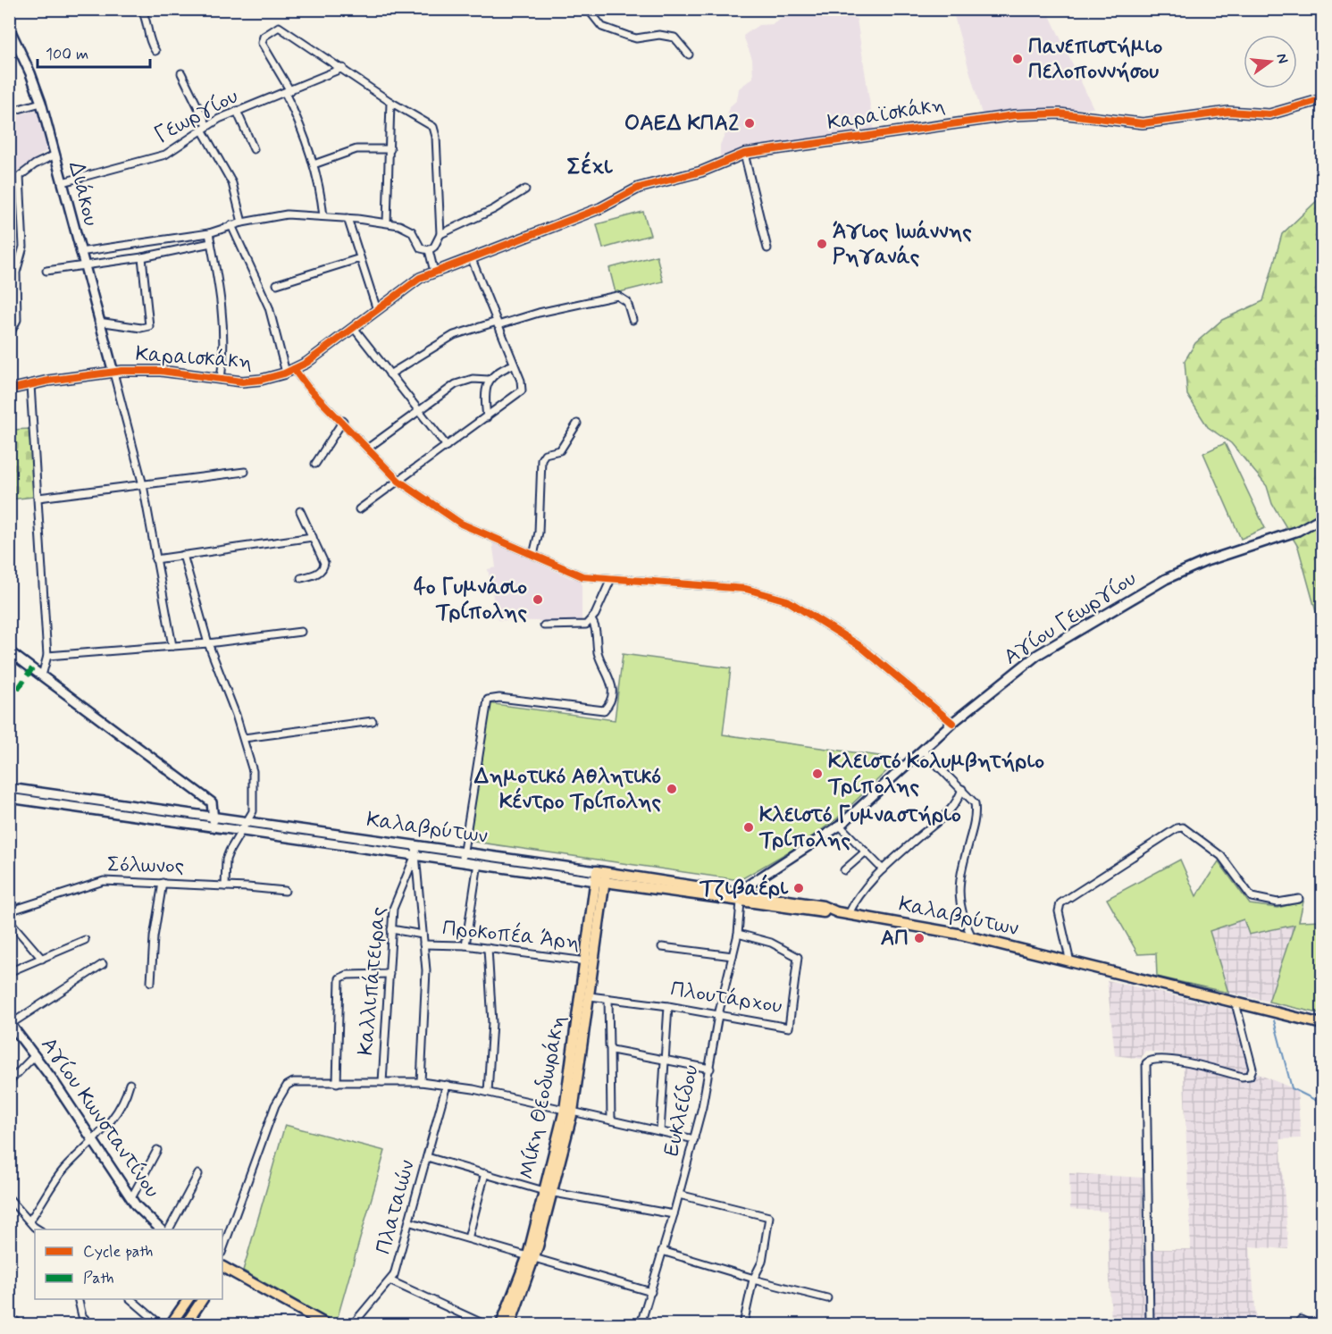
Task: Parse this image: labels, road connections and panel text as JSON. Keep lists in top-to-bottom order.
{
  "streets": {
    "main road": ["Καλαβρύτων", "Μίκη Θεοδωράκη"],
    "street": [
      "Καραϊσκάκη",
      "Γεωργίου",
      "Διάκου",
      "Καραισκάκη",
      "Αγίου Γεωργίου",
      "Σόλωνος",
      "Προκοπέα Άρη",
      "Καλλιπάτειρας",
      "Πλουτάρχου",
      "Ευκλείδου",
      "Αγίου Κωνσταντίνου",
      "Πλαταιών"
    ]
  },
  "crossings": [
    ["Καραϊσκάκη", "Καραισκάκη"],
    ["Γεωργίου", "Διάκου"],
    ["Διάκου", "Καραισκάκη"],
    ["Αγίου Γεωργίου", "Καλαβρύτων"],
    ["Αγίου Γεωργίου", "Ευκλείδου"],
    ["Καλαβρύτων", "Καλλιπάτειρας"],
    ["Καλαβρύτων", "Μίκη Θεοδωράκη"],
    ["Καλαβρύτων", "Ευκλείδου"],
    ["Προκοπέα Άρη", "Μίκη Θεοδωράκη"],
    ["Πλουτάρχου", "Μίκη Θεοδωράκη"],
    ["Πλουτάρχου", "Ευκλείδου"]
  ],
  "districts": ["Σέχι"],
  "places": [
    "Πανεπιστήμιο Πελοποννήσου",
    "ΟΑΕΔ ΚΠΑ2",
    "Άγιος Ιωάννης Ρηγανάς",
    "4ο Γυμνάσιο Τρίπολης",
    "Κλειστό Κολυμβητήριο Τρίπολης",
    "Δημοτικό Αθλητικό Κέντρο Τρίπολης",
    "Κλειστό Γυμναστήριο Τρίπολης",
    "Τζιβαέρι",
    "ΑΠ"
  ],
  "legend": ["Cycle path", "Path"],
  "scale_bar": "100 m",
  "north": "right"
}
